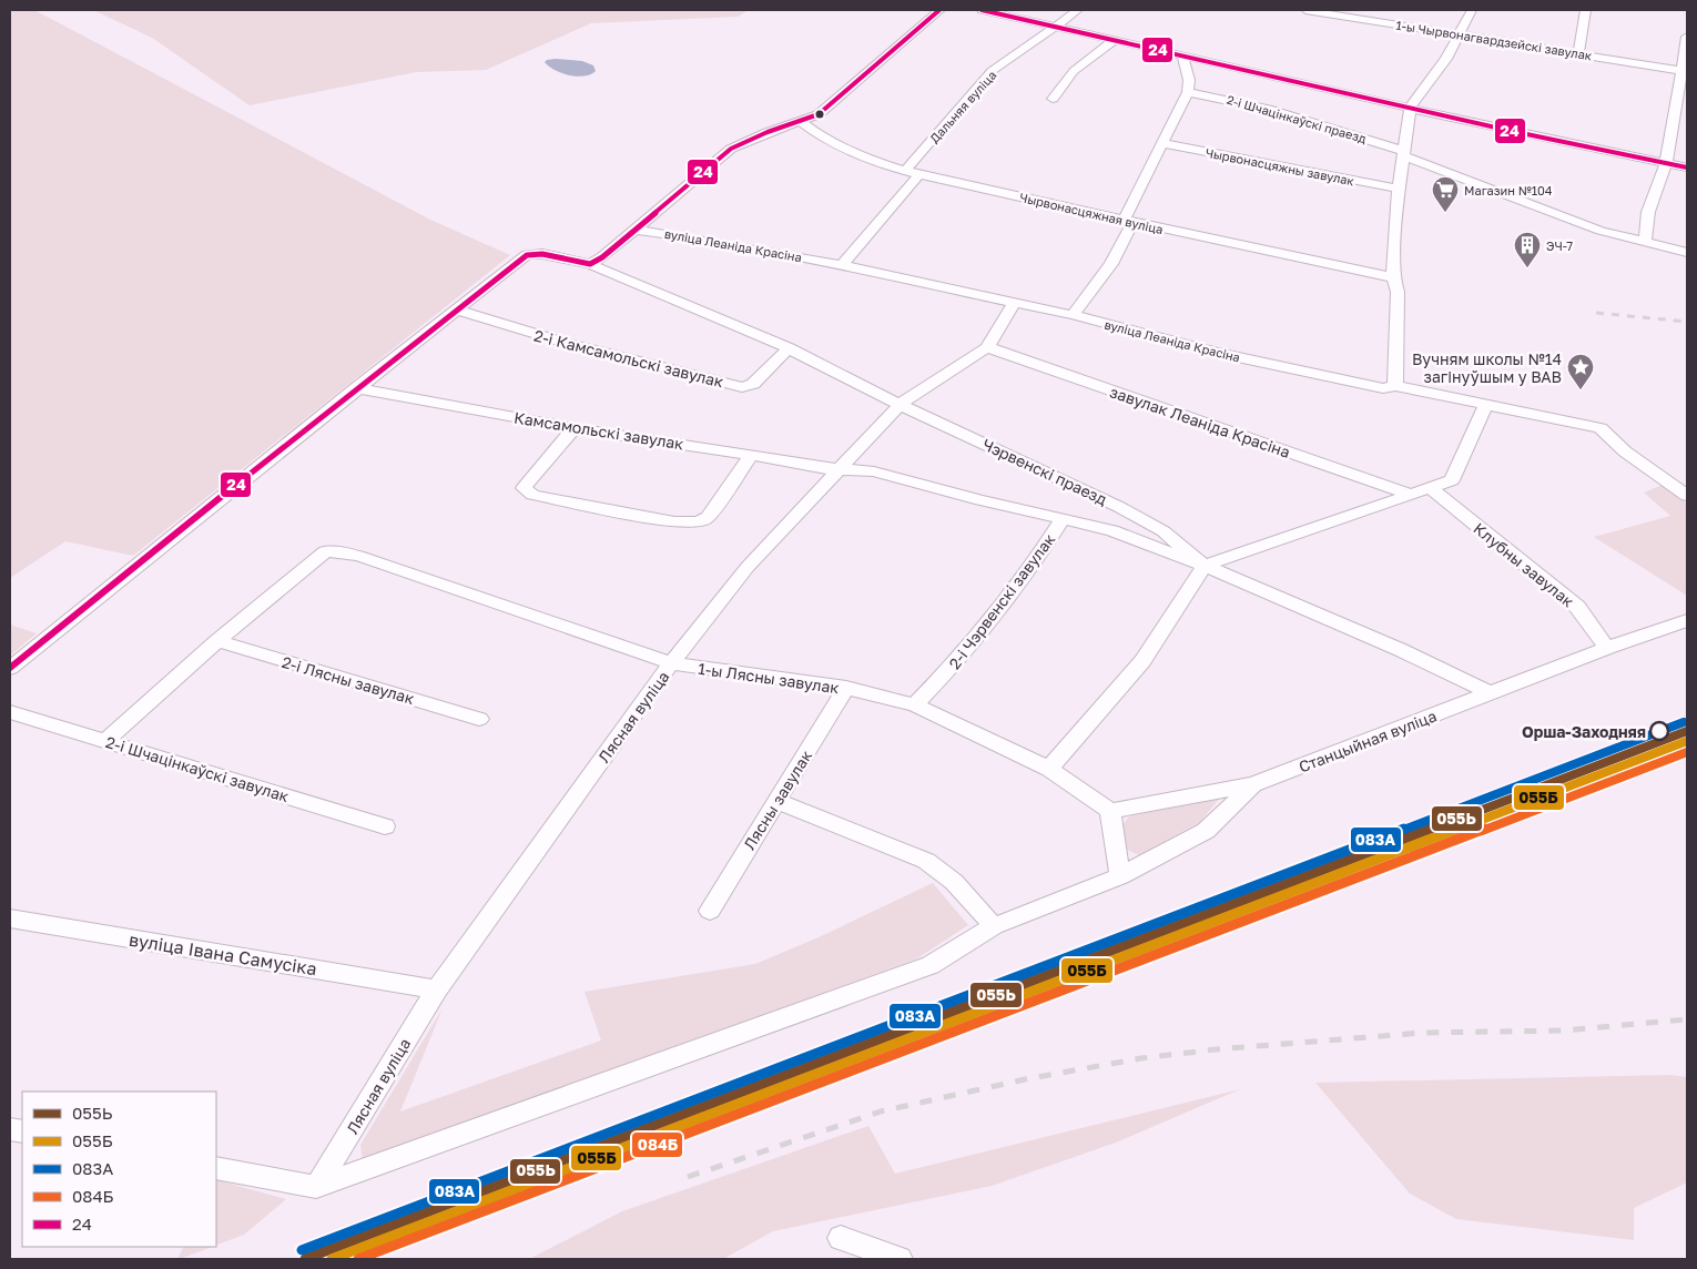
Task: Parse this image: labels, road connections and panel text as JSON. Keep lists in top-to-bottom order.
{
  "streets": {
    "street": [
      "1-ы Чырвонагвардзейскі завулак",
      "Дальняя вуліца",
      "2-і Шчацінкаўскі праезд",
      "Чырвонасцяжны завулак",
      "Чырвонасцяжная вуліца",
      "вуліца Леаніда Красіна",
      "2-і Камсамольскі завулак",
      "завулак Леаніда Красіна",
      "Камсамольскі завулак",
      "Чэрвенскі праезд",
      "Клубны завулак",
      "2-і Чэрвенскі завулак",
      "1-ы Лясны завулак",
      "2-і Лясны завулак",
      "Лясная вуліца",
      "Станцыйная вуліца",
      "2-і Шчацінкаўскі завулак",
      "Лясны завулак",
      "вуліца Івана Самусіка"
    ]
  },
  "crossings": [
    ["Дальняя вуліца", "Чырвонасцяжная вуліца"],
    ["вуліца Леаніда Красіна", "Лясная вуліца"],
    ["2-і Камсамольскі завулак", "Чэрвенскі праезд"],
    ["завулак Леаніда Красіна", "Лясная вуліца"],
    ["Камсамольскі завулак", "Чэрвенскі праезд"],
    ["Камсамольскі завулак", "2-і Чэрвенскі завулак"],
    ["Камсамольскі завулак", "Лясная вуліца"],
    ["Чэрвенскі праезд", "Лясная вуліца"],
    ["Чэрвенскі праезд", "Станцыйная вуліца"],
    ["Клубны завулак", "Станцыйная вуліца"],
    ["2-і Чэрвенскі завулак", "1-ы Лясны завулак"],
    ["1-ы Лясны завулак", "2-і Лясны завулак"],
    ["1-ы Лясны завулак", "Лясная вуліца"],
    ["1-ы Лясны завулак", "Лясны завулак"],
    ["Лясная вуліца", "вуліца Івана Самусіка"]
  ],
  "places": {
    "supermarket": ["Магазин №104"],
    "building": ["ЭЧ-7"],
    "place": ["Вучням школы №14 загінуўшым у ВАВ"],
    "other": ["Орша-Заходняя"]
  },
  "lines": [
    "transit line 24",
    "transit line 083А",
    "transit line 055Ь",
    "transit line 055Б",
    "transit line 084Б"
  ],
  "legend": [
    "055Ь",
    "055Б",
    "083А",
    "084Б",
    "24"
  ]
}
